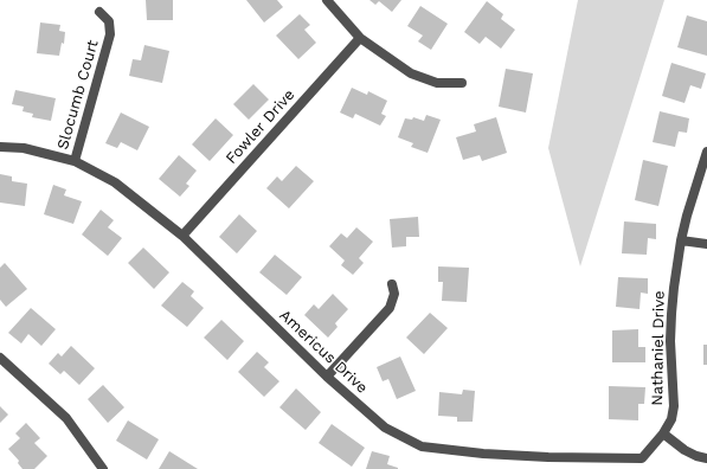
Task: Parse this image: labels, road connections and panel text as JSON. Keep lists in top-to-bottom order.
{
  "streets": {
    "street": [
      "Slocumb Court",
      "Fowler Drive",
      "Nathaniel Drive",
      "Americus Drive"
    ]
  },
  "crossings": [
    ["Slocumb Court", "Americus Drive"],
    ["Fowler Drive", "Americus Drive"],
    ["Nathaniel Drive", "Americus Drive"]
  ]
}
